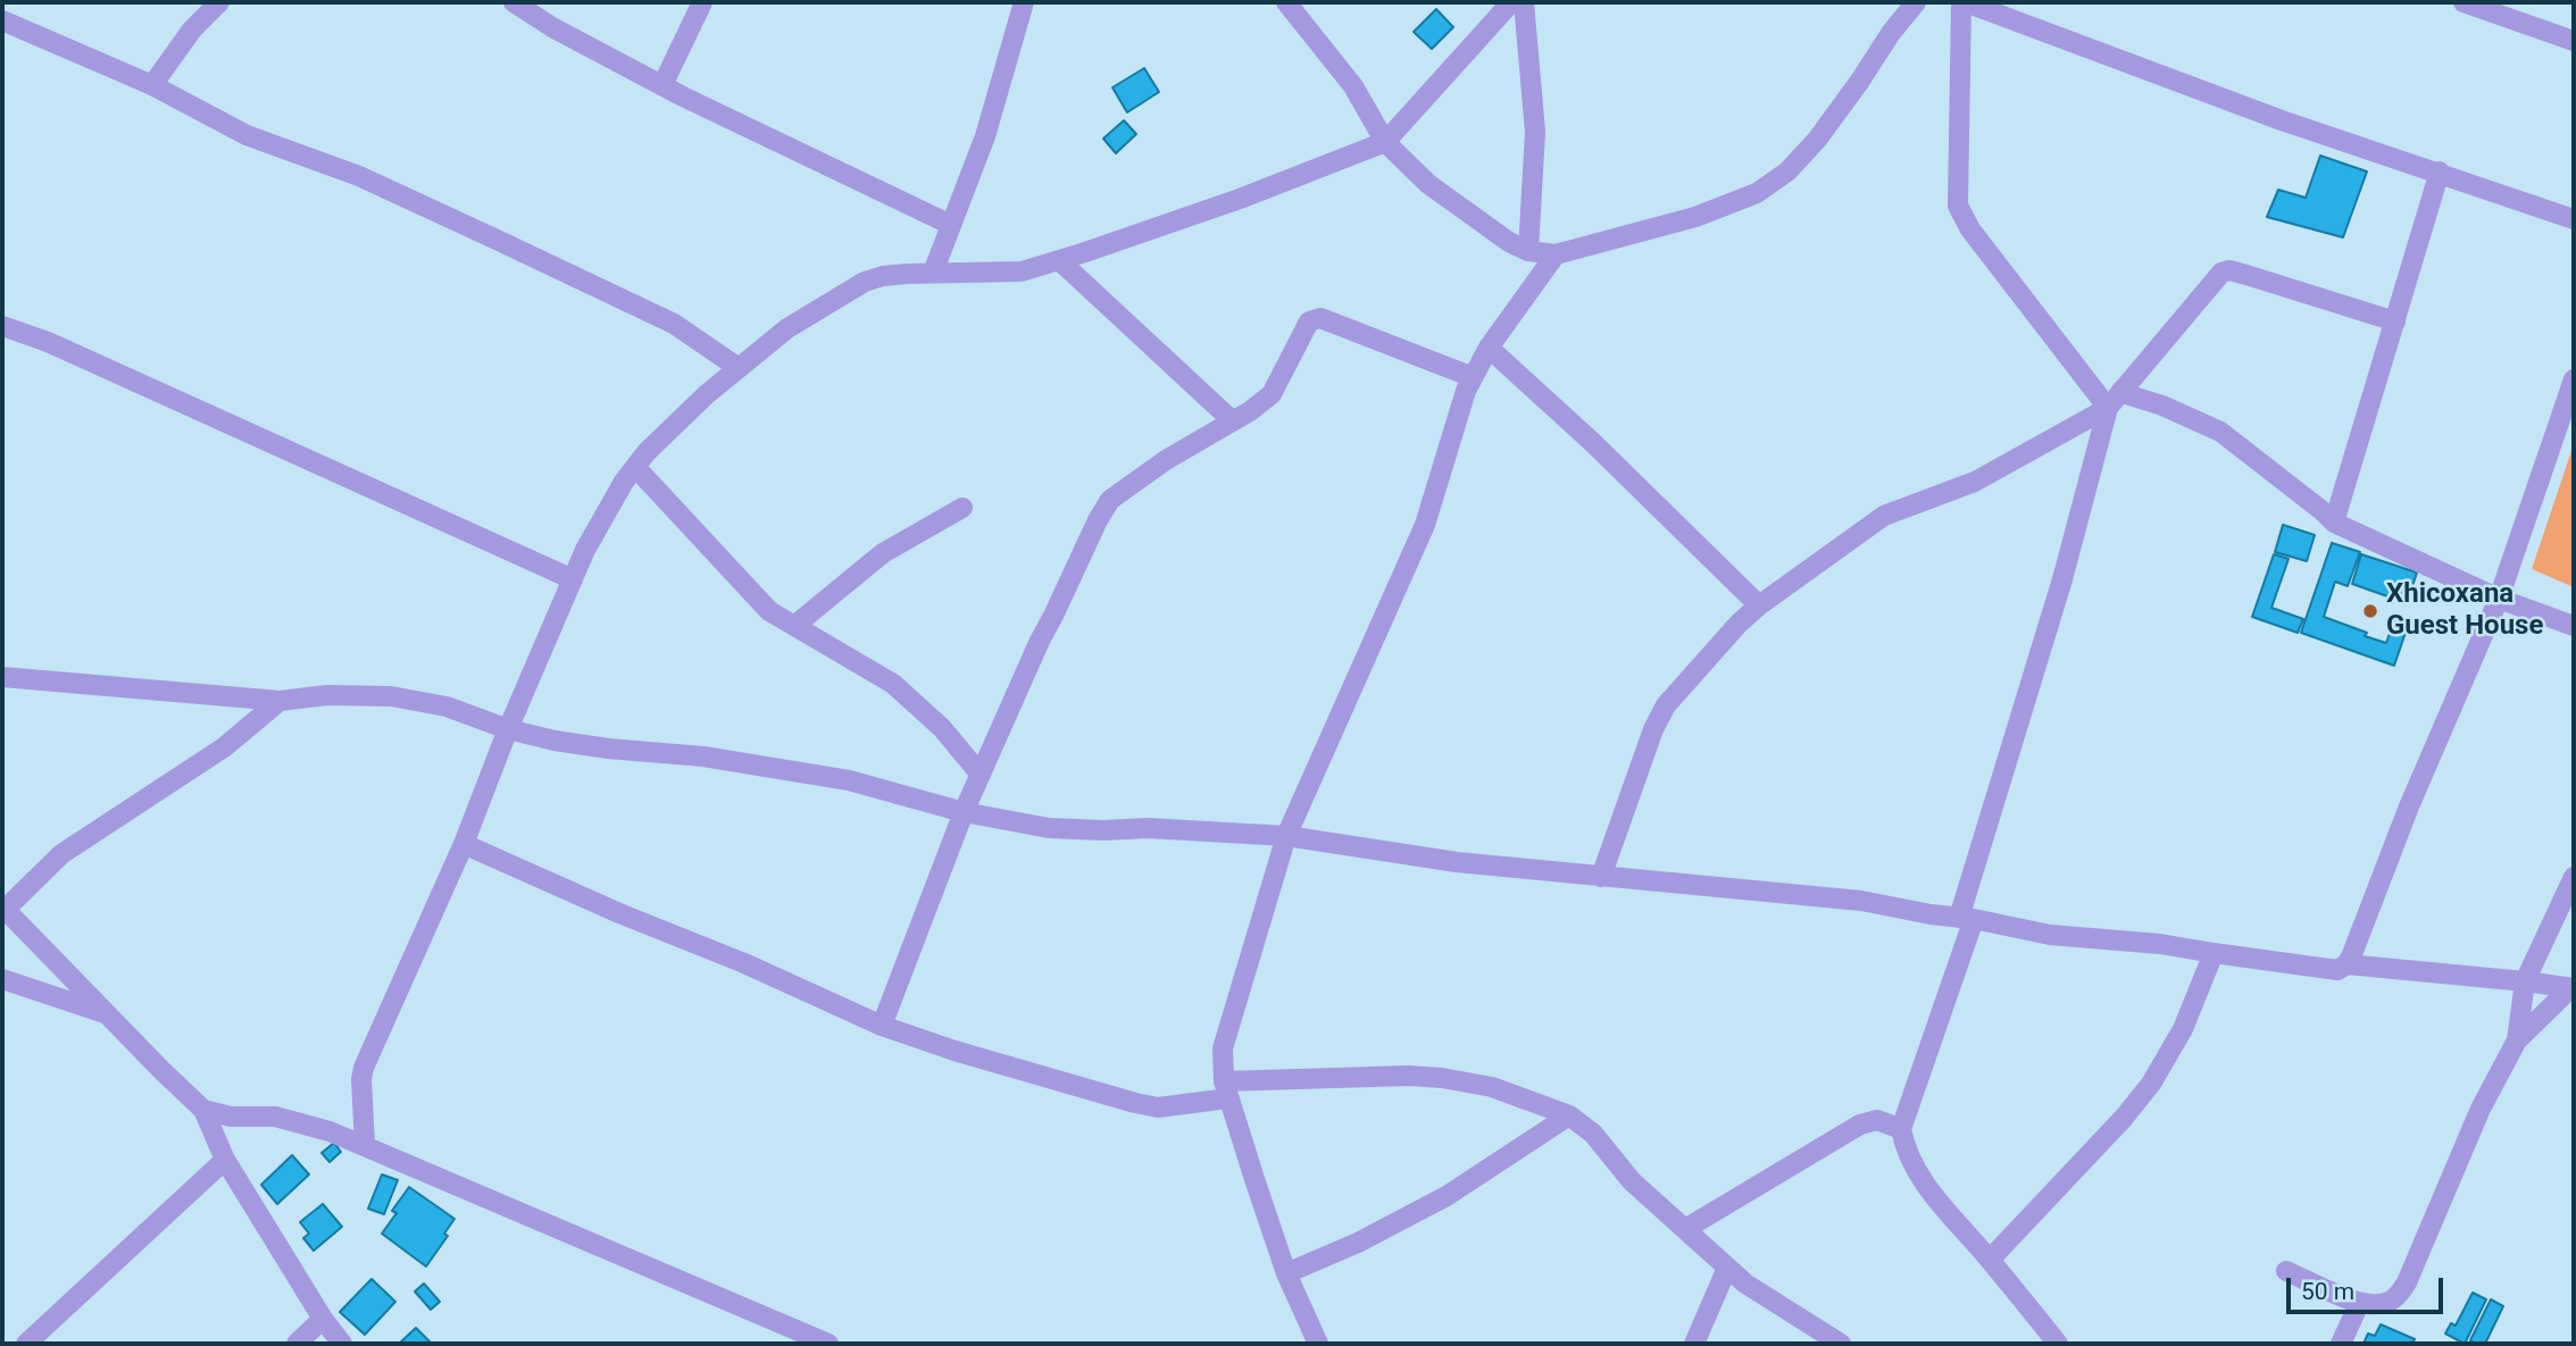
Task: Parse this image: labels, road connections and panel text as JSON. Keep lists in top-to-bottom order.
{
  "places": ["Xhicoxana Guest House"],
  "scale_bar": "50 m"
}
